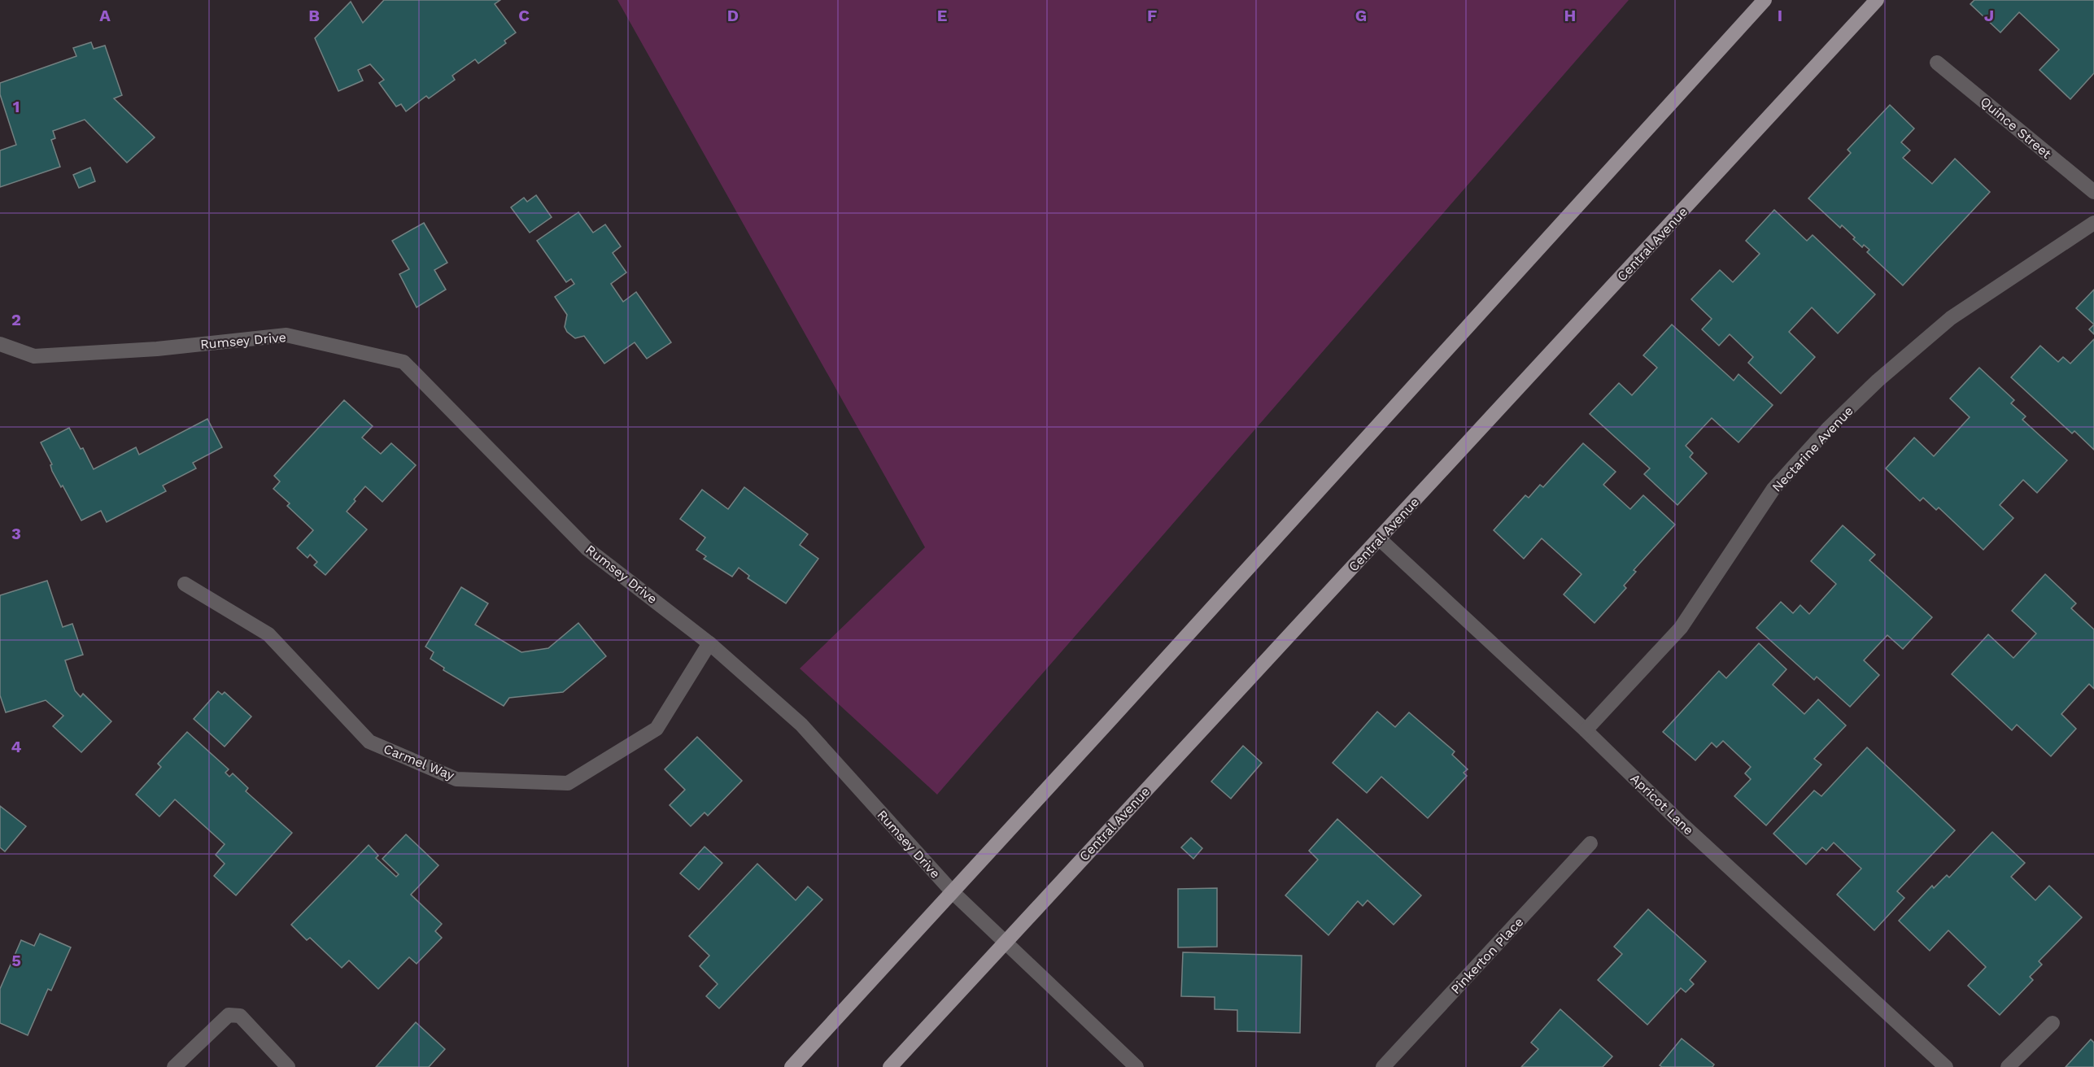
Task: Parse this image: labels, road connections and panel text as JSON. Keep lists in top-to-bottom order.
{
  "streets": {
    "main road": ["Central Avenue"],
    "street": [
      "Quince Street",
      "Rumsey Drive",
      "Nectarine Avenue",
      "Carmel Way",
      "Apricot Lane",
      "Pinkerton Place"
    ]
  },
  "crossings": [
    ["Central Avenue", "Rumsey Drive"],
    ["Central Avenue", "Apricot Lane"],
    ["Rumsey Drive", "Carmel Way"],
    ["Nectarine Avenue", "Apricot Lane"]
  ],
  "grid": {
    "columns": [
      "A",
      "B",
      "C",
      "D",
      "E",
      "F",
      "G",
      "H",
      "I",
      "J"
    ],
    "rows": [
      "1",
      "2",
      "3",
      "4",
      "5"
    ]
  }
}
